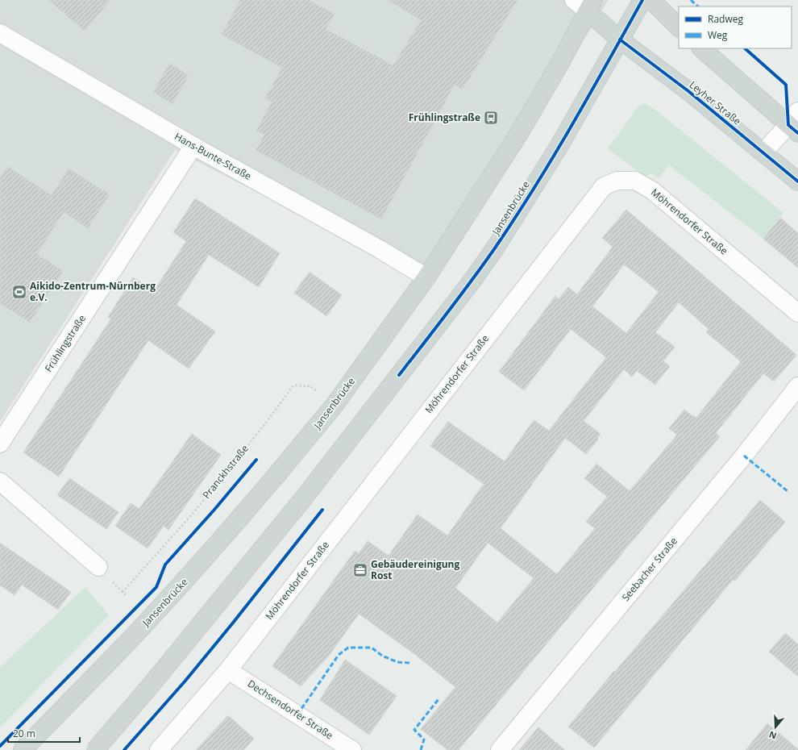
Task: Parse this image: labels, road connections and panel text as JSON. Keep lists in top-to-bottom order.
{
  "streets": {
    "main road": ["Leyher Straße", "Jansenbrücke"],
    "street": [
      "Hans-Bunte-Straße",
      "Möhrendorfer Straße",
      "Frühlingstraße",
      "Seebacher Straße",
      "Dechsendorfer Straße"
    ],
    "path": ["Pranckhstraße"]
  },
  "crossings": [
    ["Leyher Straße", "Jansenbrücke"],
    ["Hans-Bunte-Straße", "Jansenbrücke"],
    ["Hans-Bunte-Straße", "Frühlingstraße"],
    ["Jansenbrücke", "Pranckhstraße"],
    ["Möhrendorfer Straße", "Dechsendorfer Straße"]
  ],
  "places": {
    "bus stop": ["Frühlingstraße"],
    "sports": ["Aikido-Zentrum-Nürnberg e.V."],
    "office": ["Gebäudereinigung Rost"]
  },
  "legend": ["Radweg", "Weg"],
  "scale_bar": "20 m",
  "north": "bottom"
}
